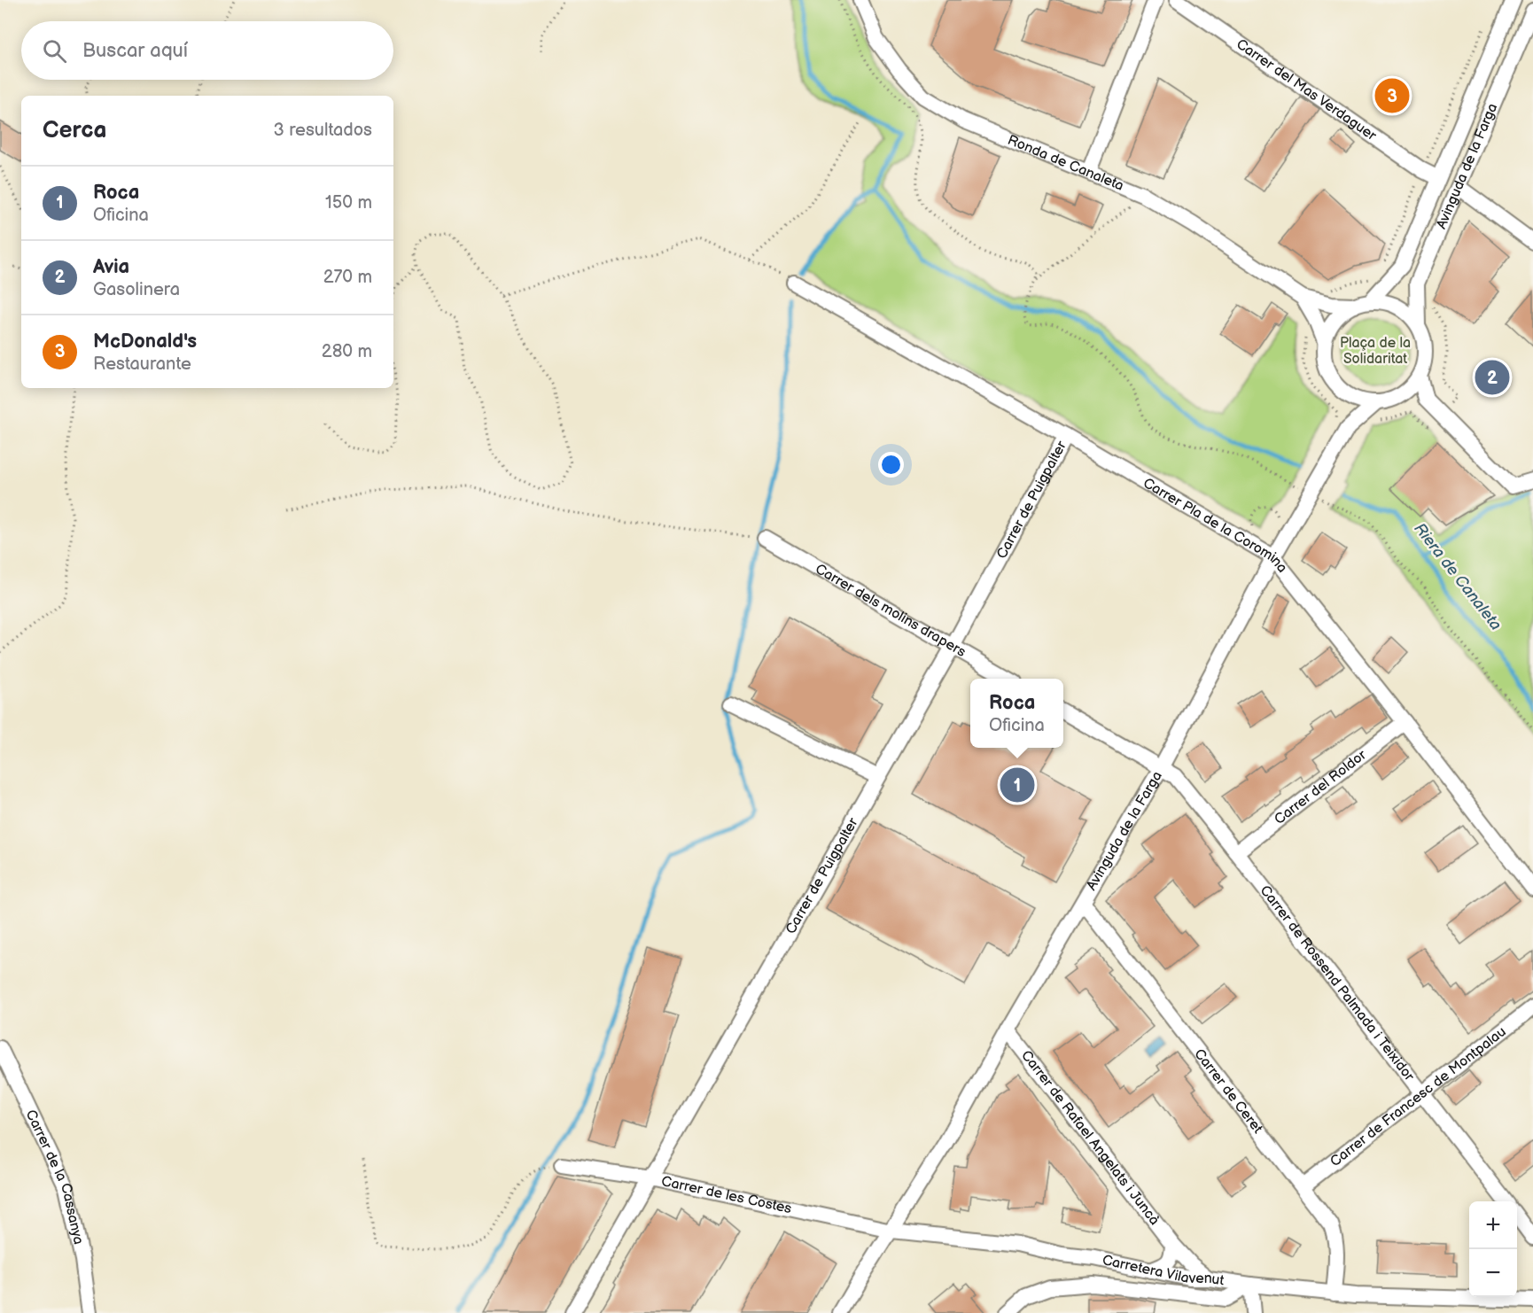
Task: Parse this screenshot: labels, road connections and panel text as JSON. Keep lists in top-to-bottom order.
{
  "streets": {
    "street": [
      "Carrer del Mas Verdaguer",
      "Ronda de Canaleta",
      "Avinguda de la Farga",
      "Carrer de Puigpalter",
      "Carrer Pla de la Coromina",
      "Carrer dels molins drapers",
      "Carrer del Roldor",
      "Carrer de Rossend Palmada i Teixidor",
      "Carrer de Ceret",
      "Carrer de Francesc de Montpalau",
      "Carrer de Rafael Angelats i Juncà",
      "Carrer de la Cassanya",
      "Carrer de les Costes",
      "Carretera Vilavenut"
    ]
  },
  "crossings": [
    ["Carrer del Mas Verdaguer", "Avinguda de la Farga"],
    ["Ronda de Canaleta", "Avinguda de la Farga"],
    ["Avinguda de la Farga", "Carrer Pla de la Coromina"],
    ["Avinguda de la Farga", "Carrer de Rossend Palmada i Teixidor"],
    ["Avinguda de la Farga", "Carrer de Ceret"],
    ["Avinguda de la Farga", "Carrer de Rafael Angelats i Juncà"],
    ["Avinguda de la Farga", "Carrer de les Costes"],
    ["Avinguda de la Farga", "Carretera Vilavenut"],
    ["Carrer de Puigpalter", "Carrer Pla de la Coromina"],
    ["Carrer de Puigpalter", "Carrer dels molins drapers"],
    ["Carrer de Puigpalter", "Carrer de les Costes"],
    ["Carrer Pla de la Coromina", "Carrer del Roldor"],
    ["Carrer del Roldor", "Carrer de Rossend Palmada i Teixidor"],
    ["Carrer de Rossend Palmada i Teixidor", "Carrer de Francesc de Montpalau"],
    ["Carrer de Ceret", "Carrer de Francesc de Montpalau"],
    ["Carrer de Ceret", "Carretera Vilavenut"],
    ["Carrer de Rafael Angelats i Juncà", "Carretera Vilavenut"],
    ["Carrer de les Costes", "Carretera Vilavenut"]
  ],
  "water": ["Riera de Canaleta"],
  "parks": ["Plaça de la Solidaritat"],
  "page": {
    "search": "Buscar aquí",
    "pins": ["3", "2", "1"],
    "heading": ["Cerca", "3 resultados"],
    "list": [
      {
        "mark": "1",
        "name": "Roca",
        "note": "Oficina",
        "value": "150 m"
      },
      {
        "mark": "2",
        "name": "Avia",
        "note": "Gasolinera",
        "value": "270 m"
      },
      {
        "mark": "3",
        "name": "McDonald's",
        "note": "Restaurante",
        "value": "280 m"
      }
    ],
    "popup": ["Roca", "Oficina"],
    "map_buttons": ["+", "−"]
  }
}
